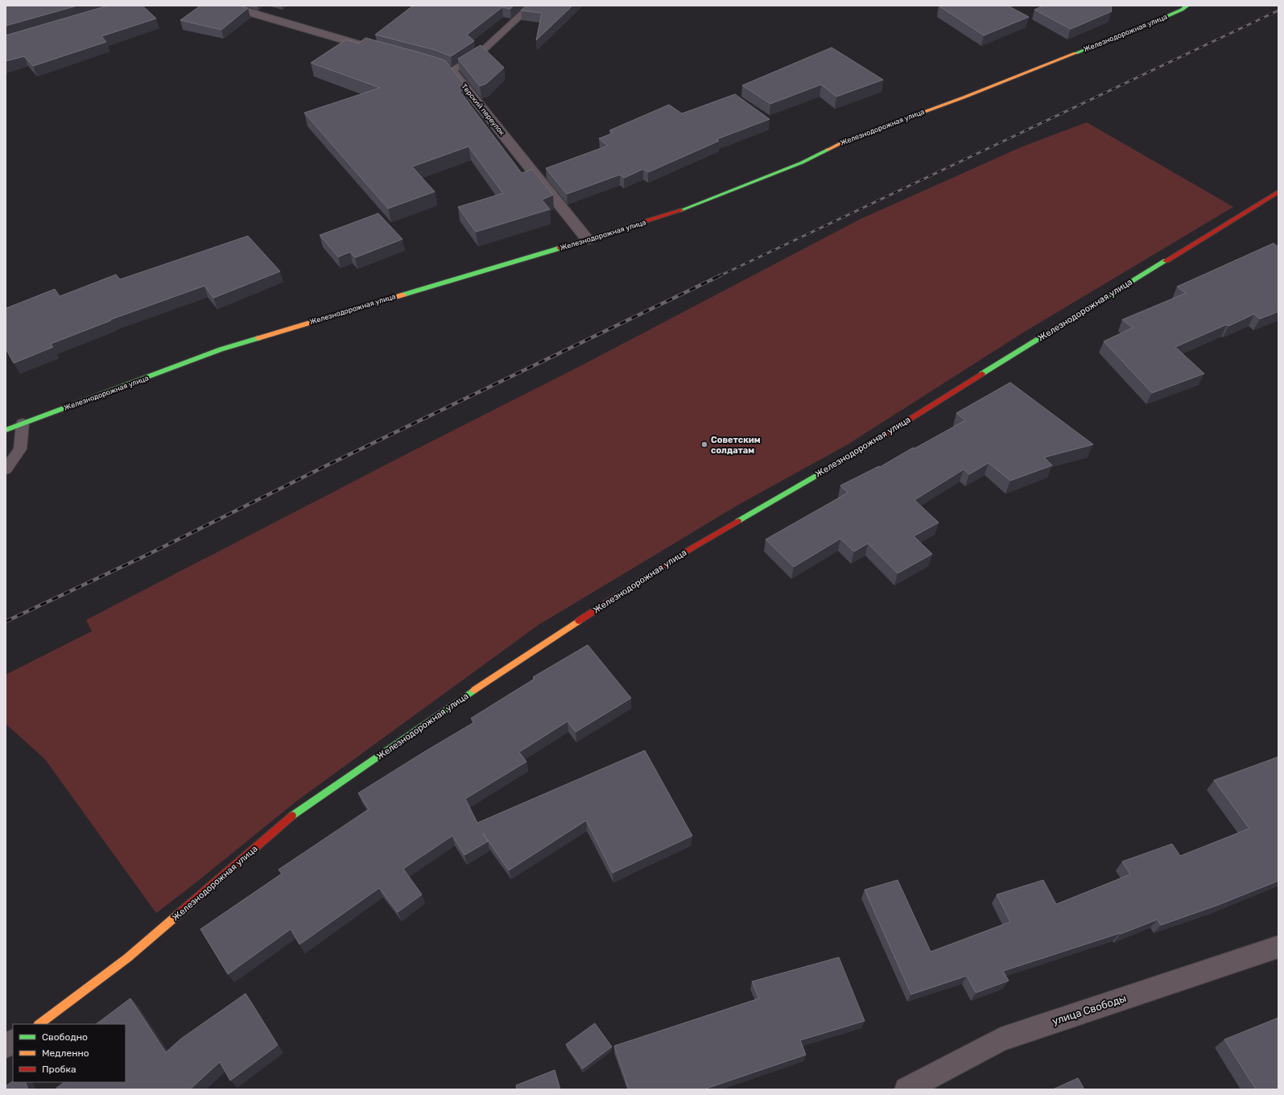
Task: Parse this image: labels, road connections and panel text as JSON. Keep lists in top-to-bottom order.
{
  "streets": {
    "street": ["Железнодорожная улица", "Терский переулок", "улица Свободы"]
  },
  "crossings": [
    ["Железнодорожная улица", "Терский переулок"]
  ],
  "places": ["Советским солдатам"],
  "legend": ["Свободно", "Медленно", "Пробка"]
}
